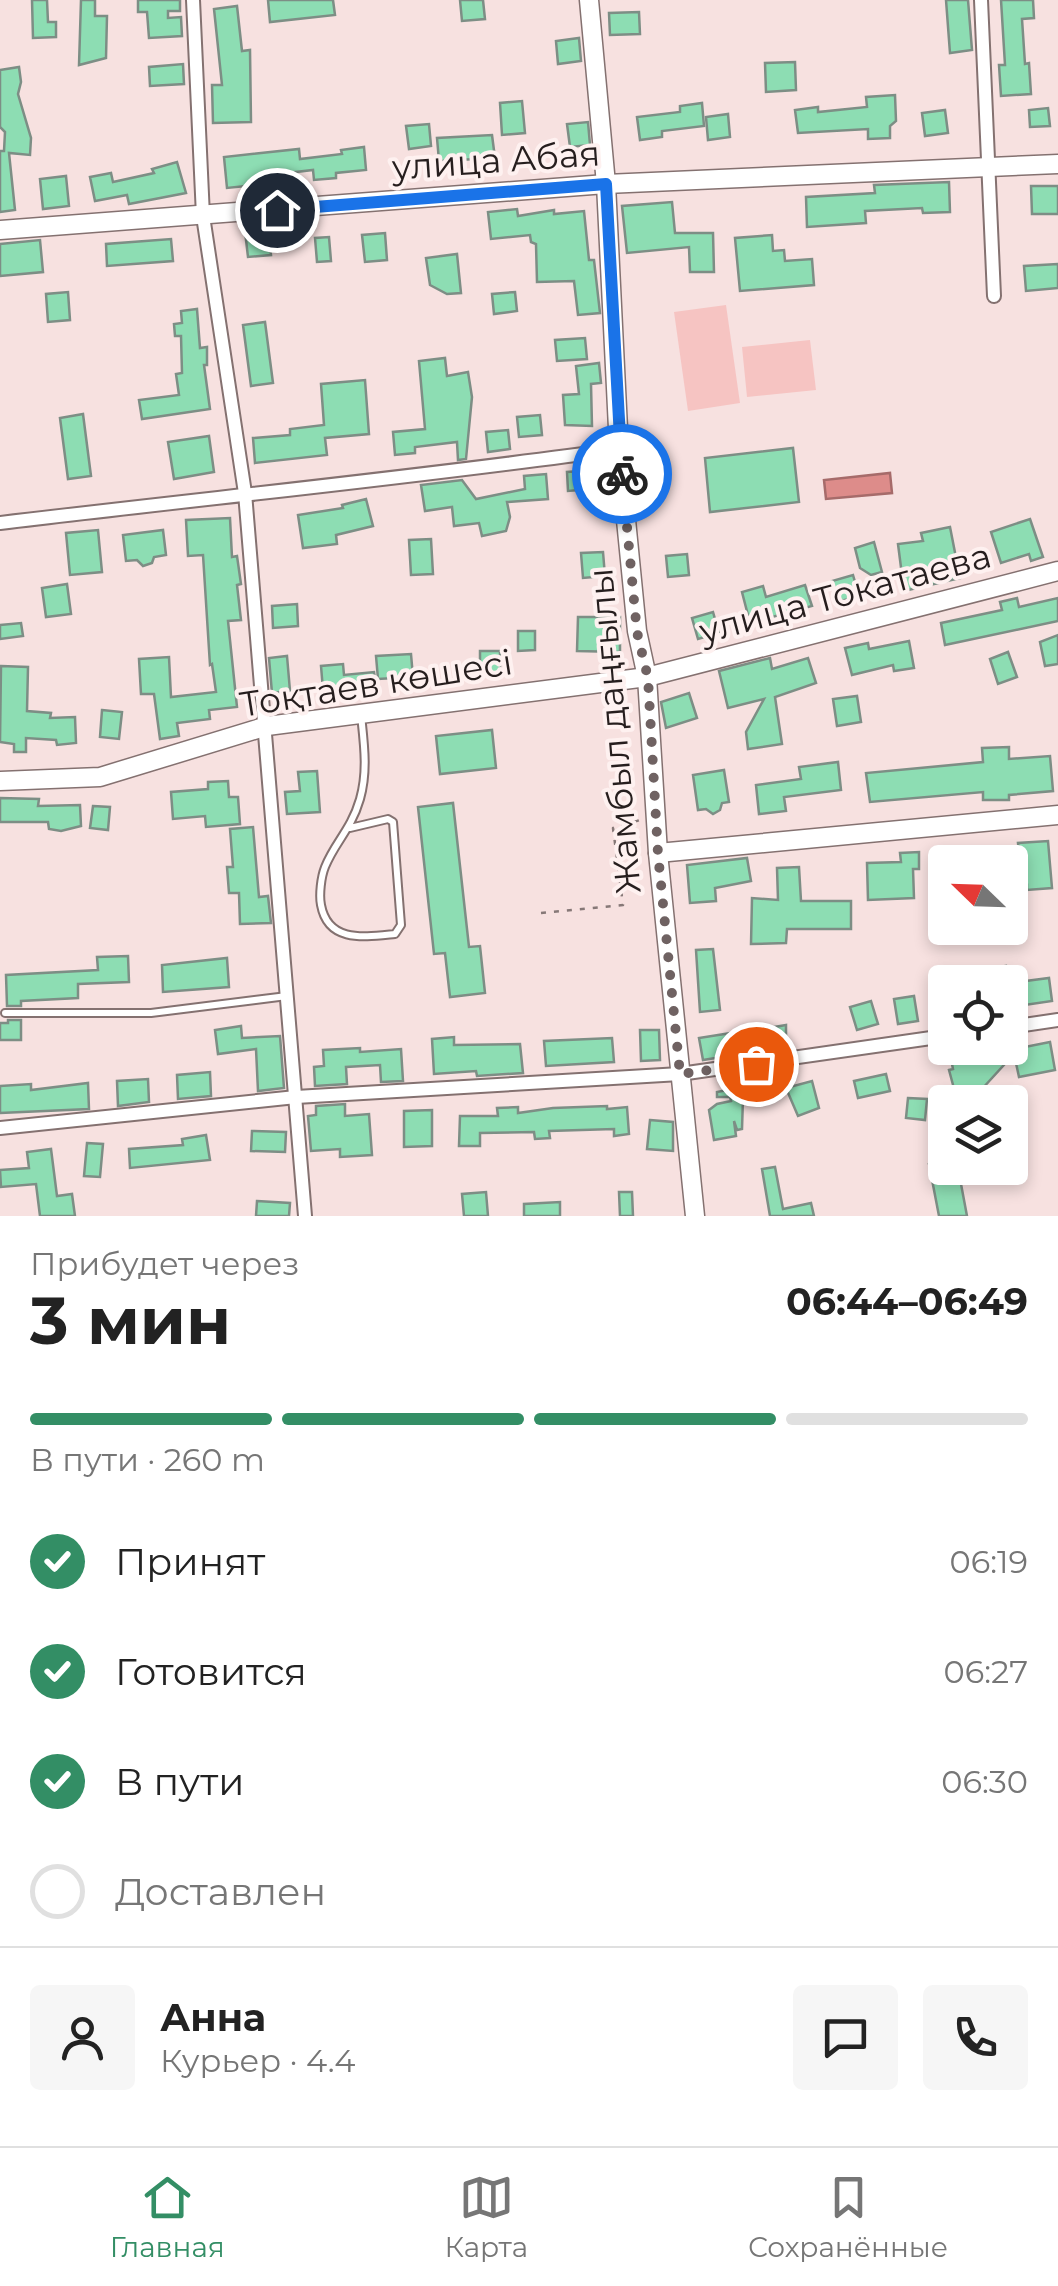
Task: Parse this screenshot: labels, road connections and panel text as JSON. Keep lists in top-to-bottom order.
{
  "streets": {
    "street": [
      "улица Абая",
      "улица Токатаева",
      "Тоқтаев көшесі",
      "Жамбыл даңғылы"
    ]
  },
  "crossings": [
    ["улица Абая", "Жамбыл даңғылы"],
    ["улица Токатаева", "Тоқтаев көшесі"],
    ["улица Токатаева", "Жамбыл даңғылы"],
    ["Тоқтаев көшесі", "Жамбыл даңғылы"]
  ],
  "north": "top left",
  "page": {
    "heading": ["3 мин", "Прибудет через", "06:44–06:49"],
    "panel": ["Анна", "Курьер · 4.4"],
    "bar": "В пути · 260 m",
    "list": [
      ["Принят", "06:19"],
      ["Готовится", "06:27"],
      ["В пути", "06:30"],
      "Доставлен"
    ],
    "tabs": ["Главная", "Карта", "Сохранённые"]
  }
}
